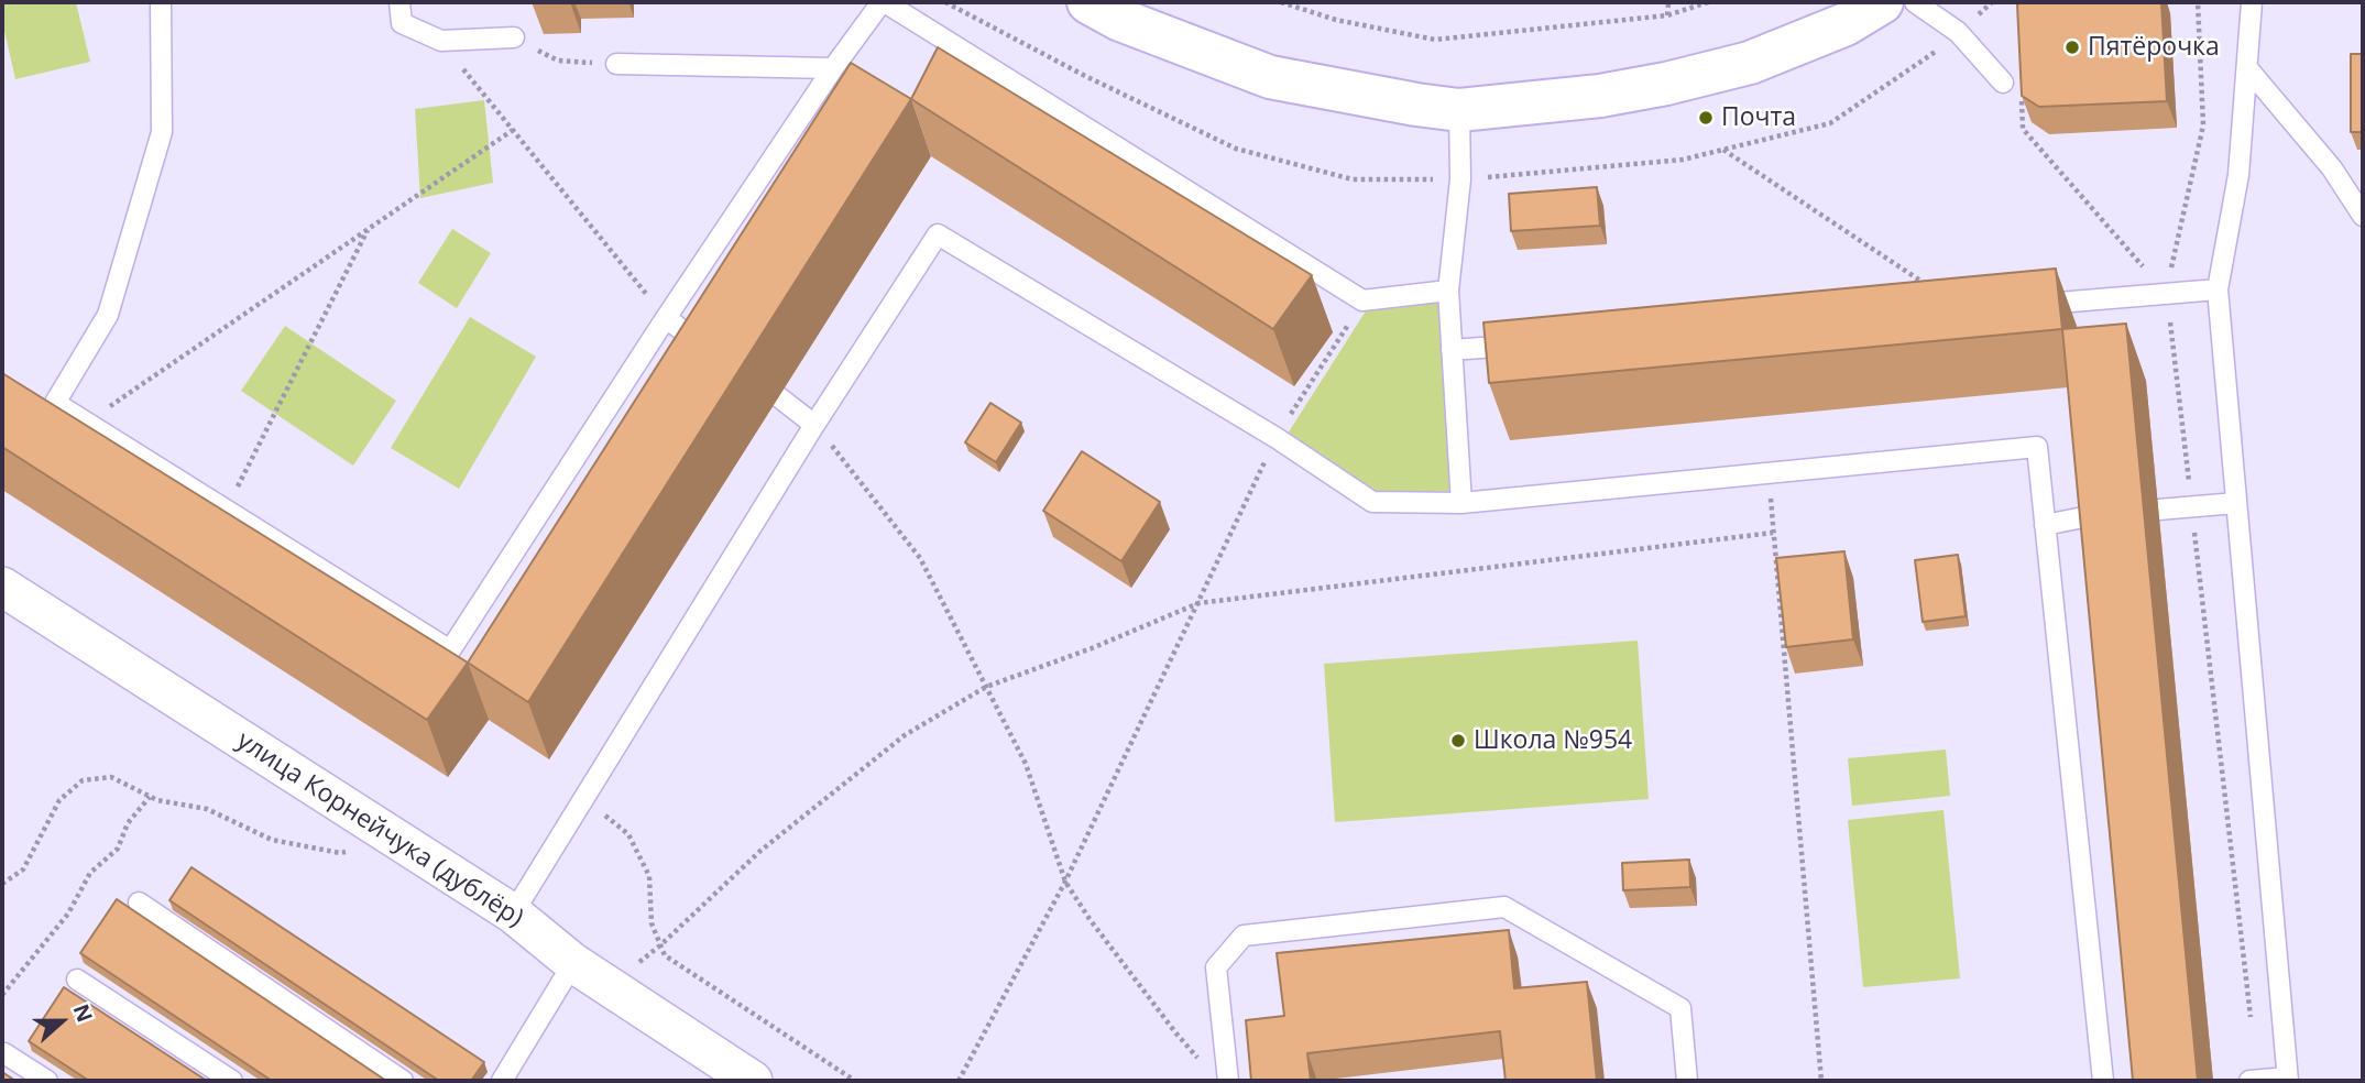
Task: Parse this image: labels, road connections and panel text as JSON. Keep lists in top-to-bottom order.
{
  "streets": {
    "street": ["улица Корнейчука (дублёр)"]
  },
  "places": ["Пятёрочка", "Почта", "Школа №954"],
  "north": "right"
}
